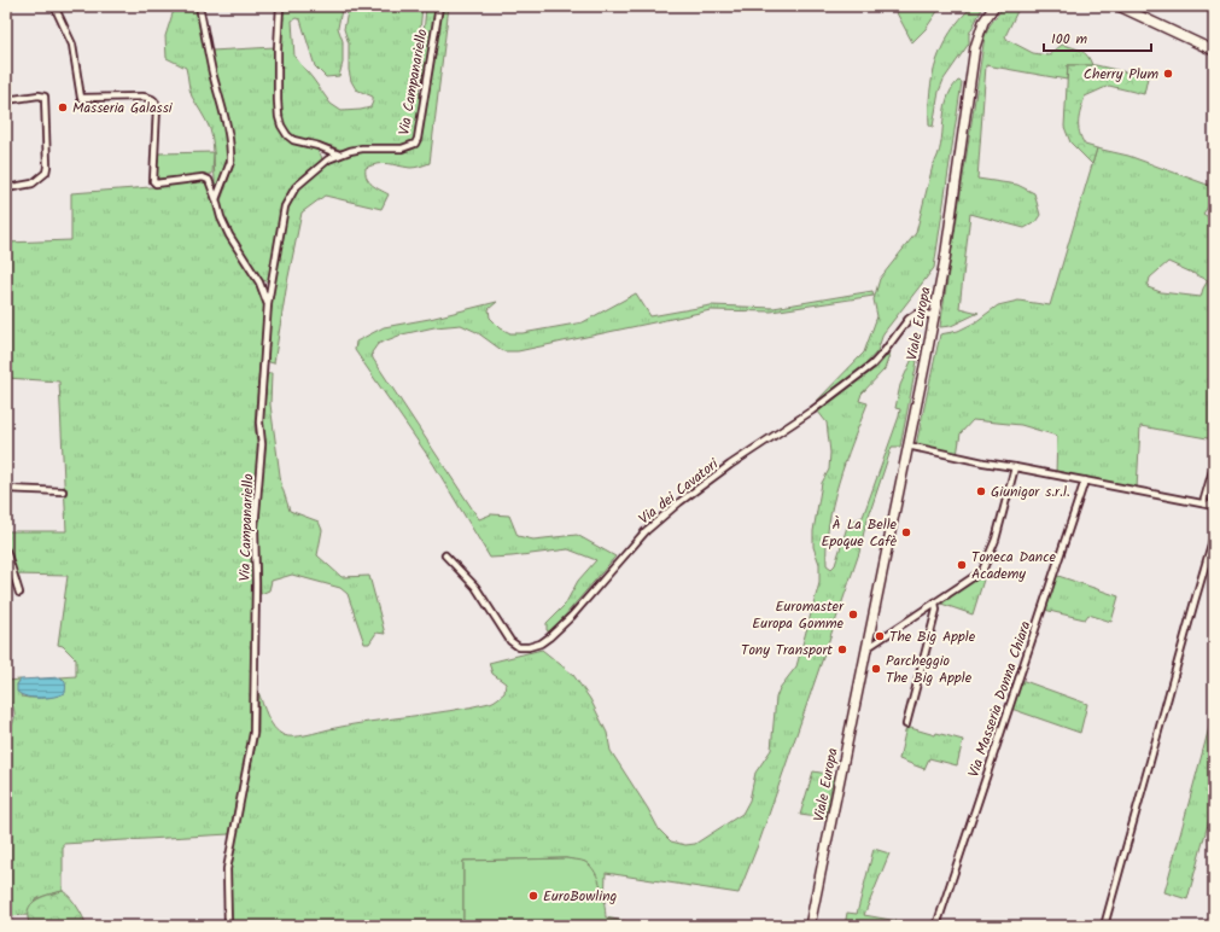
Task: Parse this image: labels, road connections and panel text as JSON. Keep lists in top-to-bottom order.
{
  "streets": {
    "street": [
      "Via Campanariello",
      "Viale Europa",
      "Via dei Cavatori",
      "Via Masseria Donna Chiara"
    ]
  },
  "crossings": [
    ["Viale Europa", "Via dei Cavatori"]
  ],
  "places": [
    "Cherry Plum",
    "Masseria Galassi",
    "Giunigor s.r.l.",
    "À La Belle Epoque Cafè",
    "Toneca Dance Academy",
    "Euromaster Europa Gomme",
    "The Big Apple",
    "Tony Transport",
    "Parcheggio The Big Apple",
    "EuroBowling"
  ],
  "scale_bar": "100 m"
}
